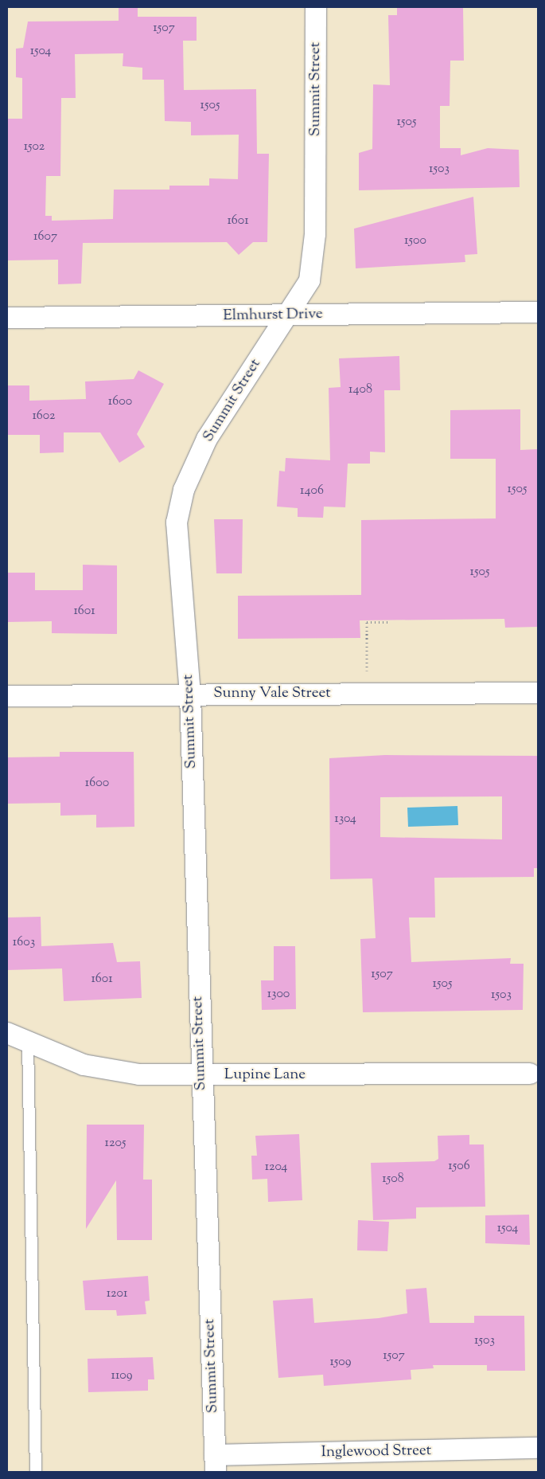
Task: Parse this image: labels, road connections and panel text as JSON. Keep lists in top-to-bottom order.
{
  "streets": {
    "street": [
      "Summit Street",
      "Elmhurst Drive",
      "Sunny Vale Street",
      "Lupine Lane",
      "Inglewood Street"
    ]
  },
  "crossings": [
    ["Summit Street", "Elmhurst Drive"],
    ["Summit Street", "Sunny Vale Street"],
    ["Summit Street", "Lupine Lane"],
    ["Summit Street", "Inglewood Street"]
  ],
  "house_numbers": [
    "1507",
    "1504",
    "1505",
    "1505",
    "1502",
    "1503",
    "1601",
    "1607",
    "1500",
    "1408",
    "1600",
    "1602",
    "1505",
    "1406",
    "1505",
    "1601",
    "1600",
    "1304",
    "1603",
    "1507",
    "1601",
    "1505",
    "1300",
    "1503",
    "1205",
    "1506",
    "1204",
    "1508",
    "1504",
    "1201",
    "1503",
    "1507",
    "1509",
    "1109"
  ]
}
